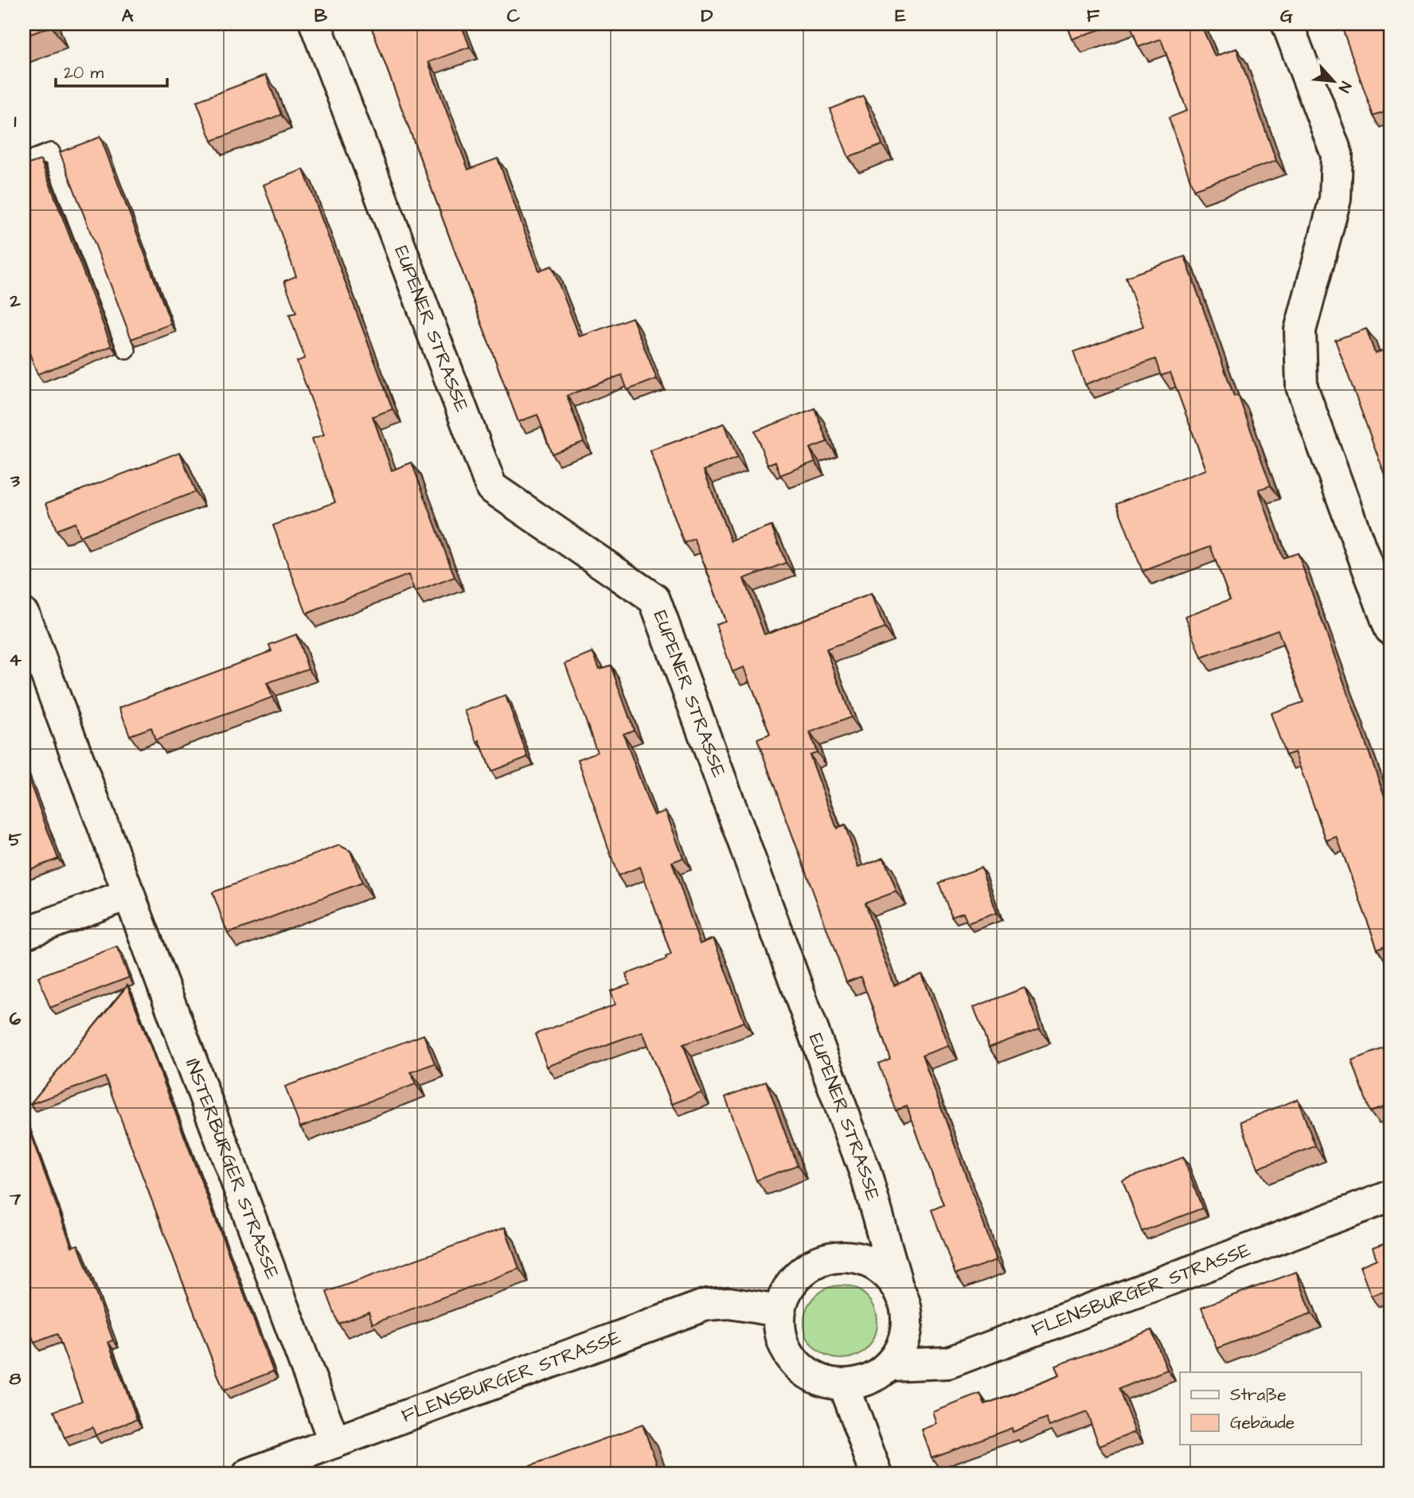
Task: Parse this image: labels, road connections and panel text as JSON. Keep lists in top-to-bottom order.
{
  "streets": {
    "street": ["EUPENER STRASSE", "INSTERBURGER STRASSE", "FLENSBURGER STRASSE"]
  },
  "crossings": [
    ["EUPENER STRASSE", "FLENSBURGER STRASSE"],
    ["INSTERBURGER STRASSE", "FLENSBURGER STRASSE"]
  ],
  "legend": ["Straße", "Gebäude"],
  "scale_bar": "20 m",
  "north": "bottom right",
  "grid": {
    "columns": [
      "A",
      "B",
      "C",
      "D",
      "E",
      "F",
      "G"
    ],
    "rows": [
      "1",
      "2",
      "3",
      "4",
      "5",
      "6",
      "7",
      "8"
    ]
  }
}
